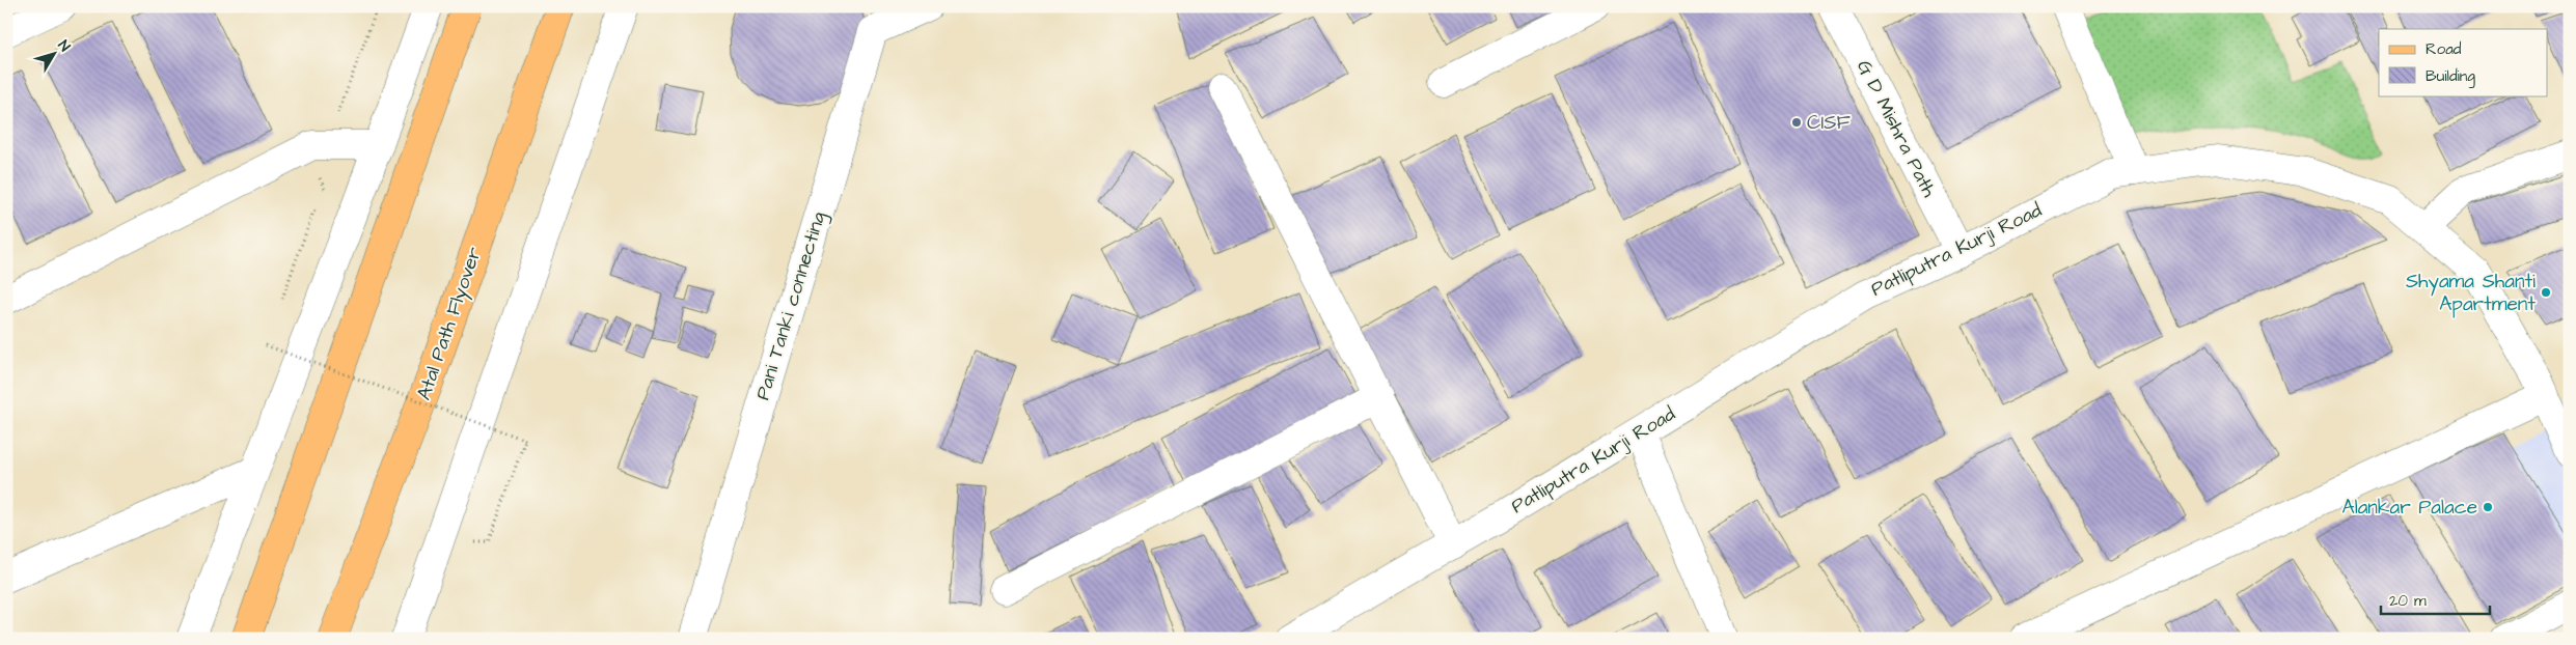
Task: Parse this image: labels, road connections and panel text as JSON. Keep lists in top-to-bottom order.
{
  "streets": {
    "main road": ["Atal Path Flyover"],
    "street": ["G D Mishra Path", "Patliputra Kurji Road", "Pani Tanki connecting"]
  },
  "crossings": [
    ["G D Mishra Path", "Patliputra Kurji Road"]
  ],
  "places": ["CISF", "Shyama Shanti Apartment", "Alankar Palace"],
  "legend": ["Road", "Building"],
  "scale_bar": "20 m",
  "north": "top right"
}
